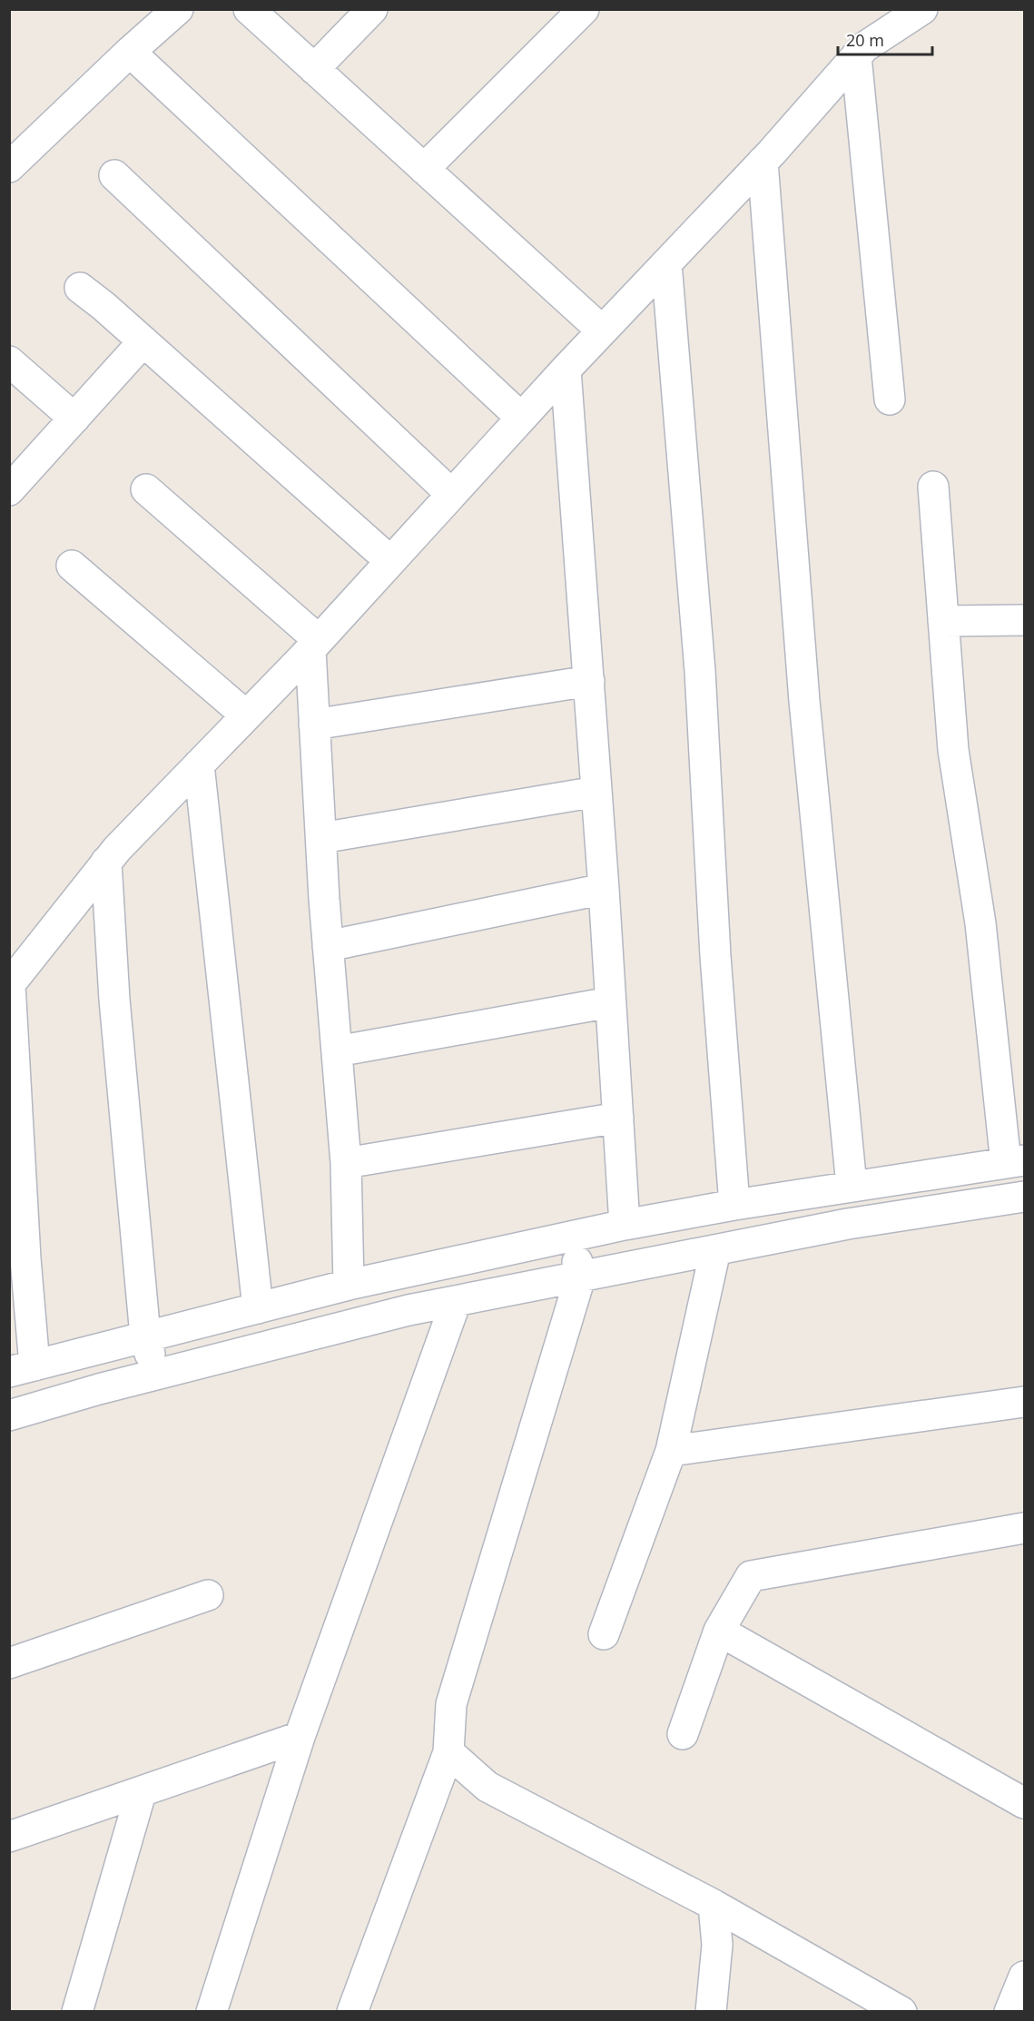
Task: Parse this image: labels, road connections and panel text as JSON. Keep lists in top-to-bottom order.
{
  "scale_bar": "20 m"
}
